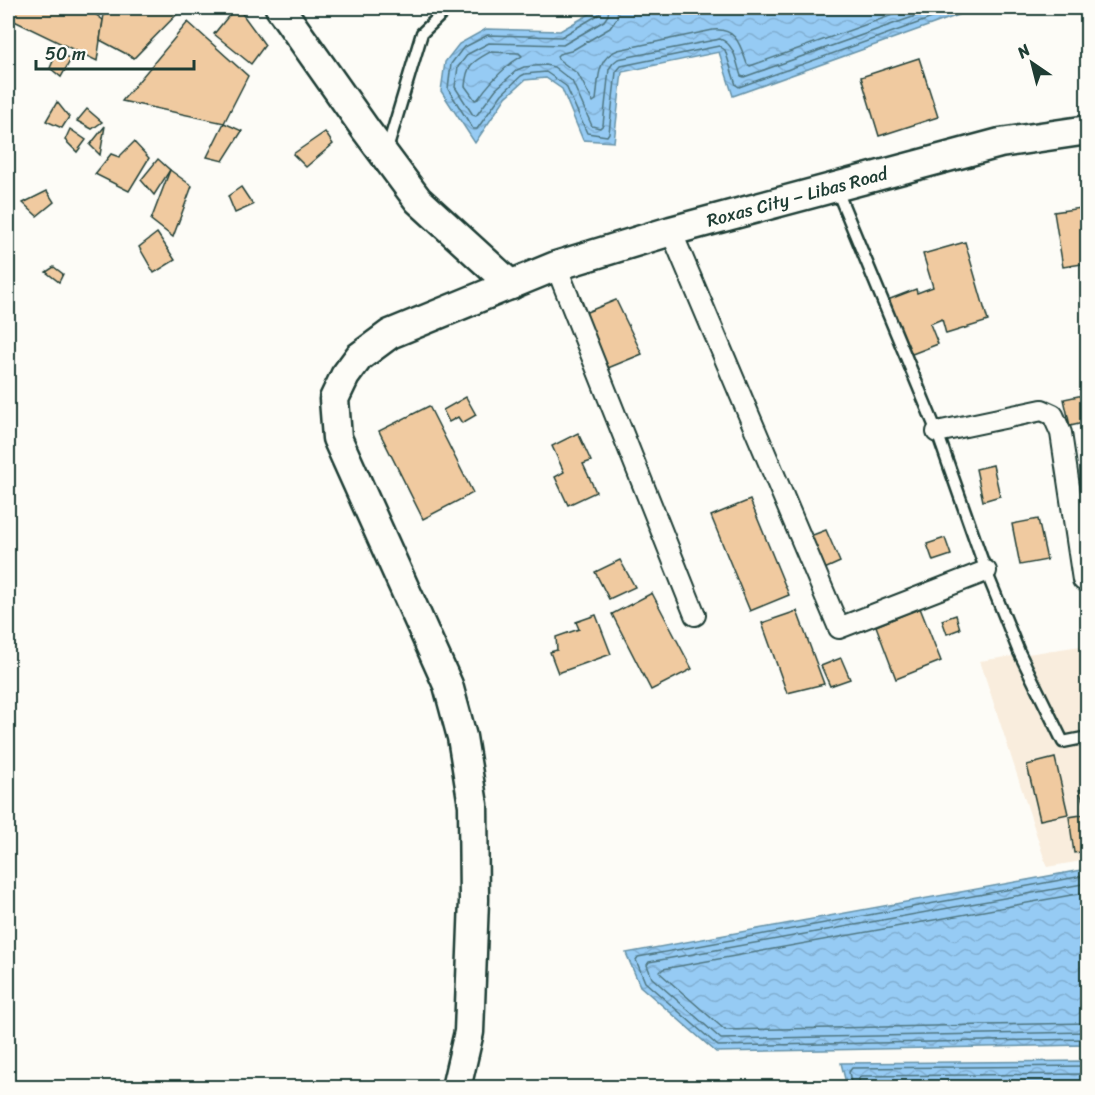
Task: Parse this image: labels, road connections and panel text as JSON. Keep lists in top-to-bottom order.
{
  "streets": {
    "street": ["Roxas City – Libas Road"]
  },
  "scale_bar": "50 m",
  "north": "top left"
}
